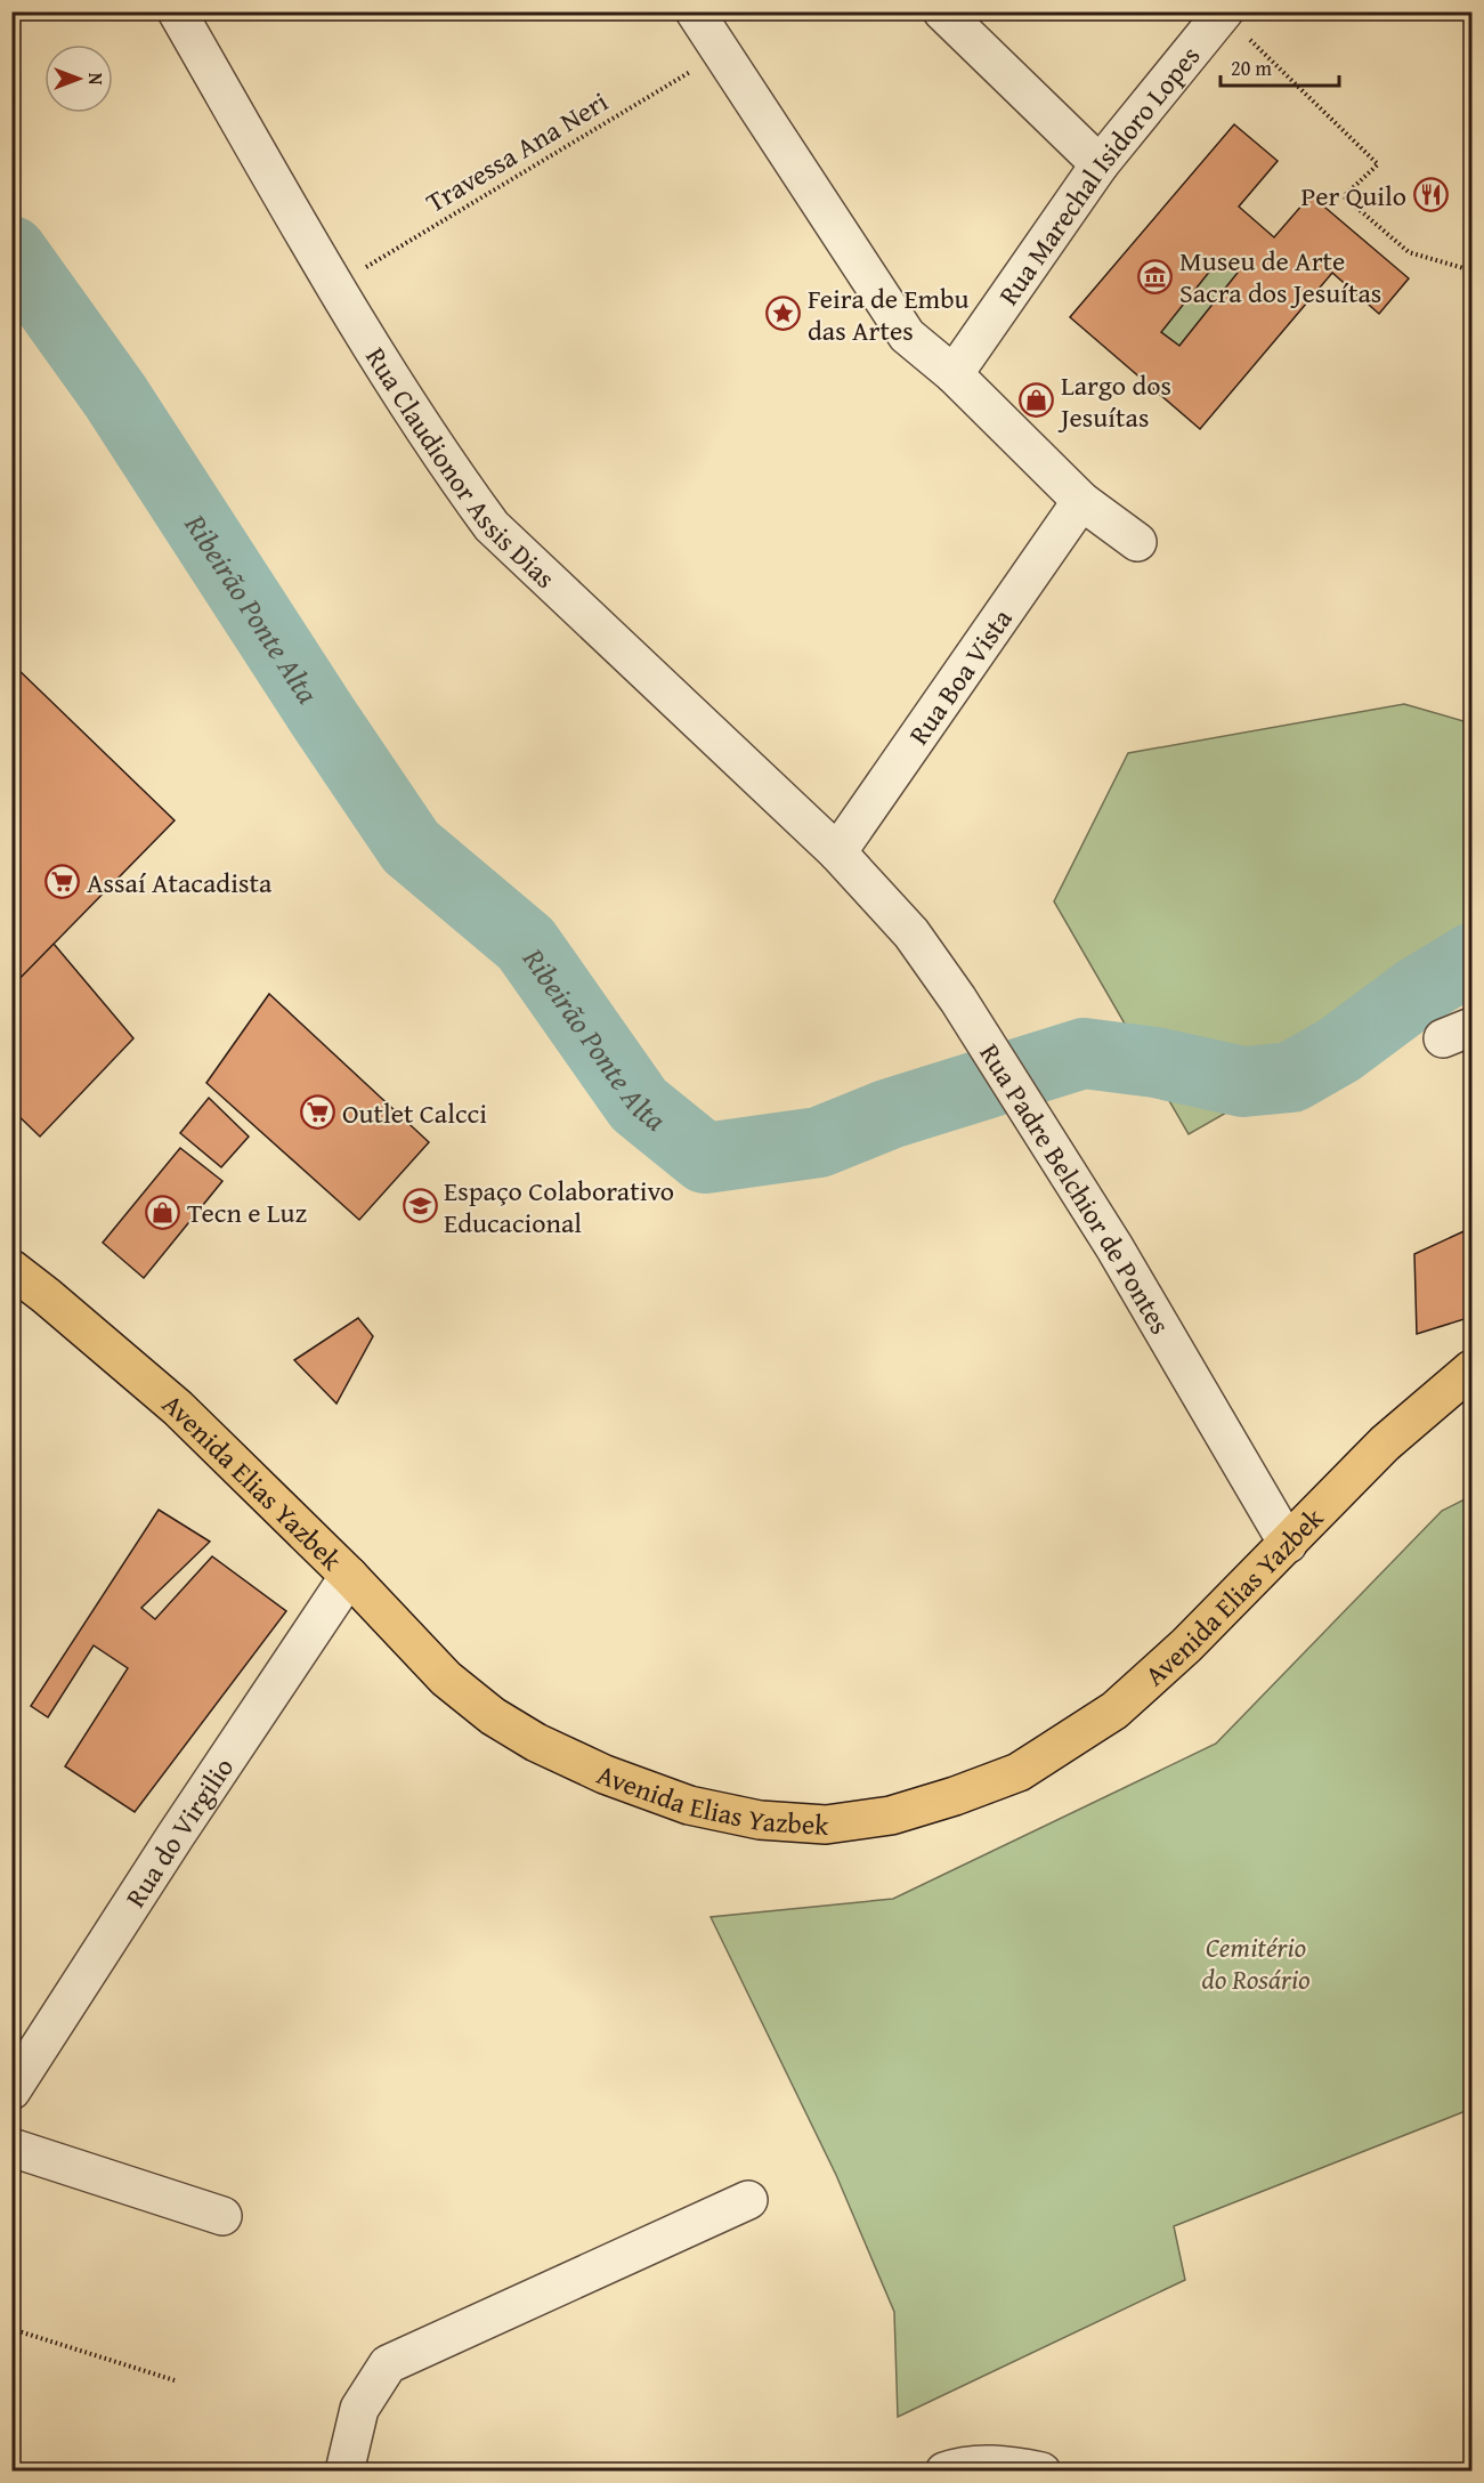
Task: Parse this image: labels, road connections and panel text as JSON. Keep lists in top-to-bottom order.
{
  "streets": {
    "main road": ["Avenida Elias Yazbek"],
    "street": [
      "Rua Marechal Isidoro Lopes",
      "Rua Claudionor Assis Dias",
      "Rua Boa Vista",
      "Rua Padre Belchior de Pontes",
      "Rua do Virgilio"
    ],
    "path": ["Travessa Ana Neri"]
  },
  "crossings": [
    ["Travessa Ana Neri", "Rua Claudionor Assis Dias"],
    ["Rua Claudionor Assis Dias", "Rua Boa Vista"],
    ["Rua Claudionor Assis Dias", "Rua Padre Belchior de Pontes"],
    ["Rua Boa Vista", "Rua Padre Belchior de Pontes"],
    ["Rua Padre Belchior de Pontes", "Avenida Elias Yazbek"],
    ["Avenida Elias Yazbek", "Rua do Virgilio"]
  ],
  "water": ["Ribeirão Ponte Alta"],
  "parks": ["Cemitério do Rosário"],
  "places": {
    "restaurant": ["Per Quilo"],
    "museum": ["Museu de Arte Sacra dos Jesuítas"],
    "place": ["Feira de Embu das Artes"],
    "shop": ["Largo dos Jesuítas", "Tecn e Luz"],
    "supermarket": ["Assaí Atacadista", "Outlet Calcci"],
    "school or university": ["Espaço Colaborativo Educacional"]
  },
  "scale_bar": "20 m",
  "north": "right"
}
